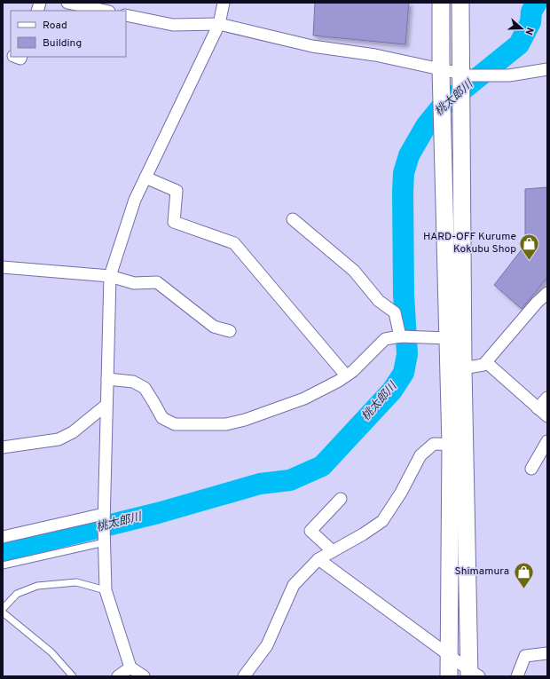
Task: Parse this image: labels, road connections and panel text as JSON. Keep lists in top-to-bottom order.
{
  "water": ["桃太郎川"],
  "places": {
    "shop": ["HARD-OFF Kurume Kokubu Shop", "Shimamura"]
  },
  "legend": ["Road", "Building"],
  "north": "right"
}
